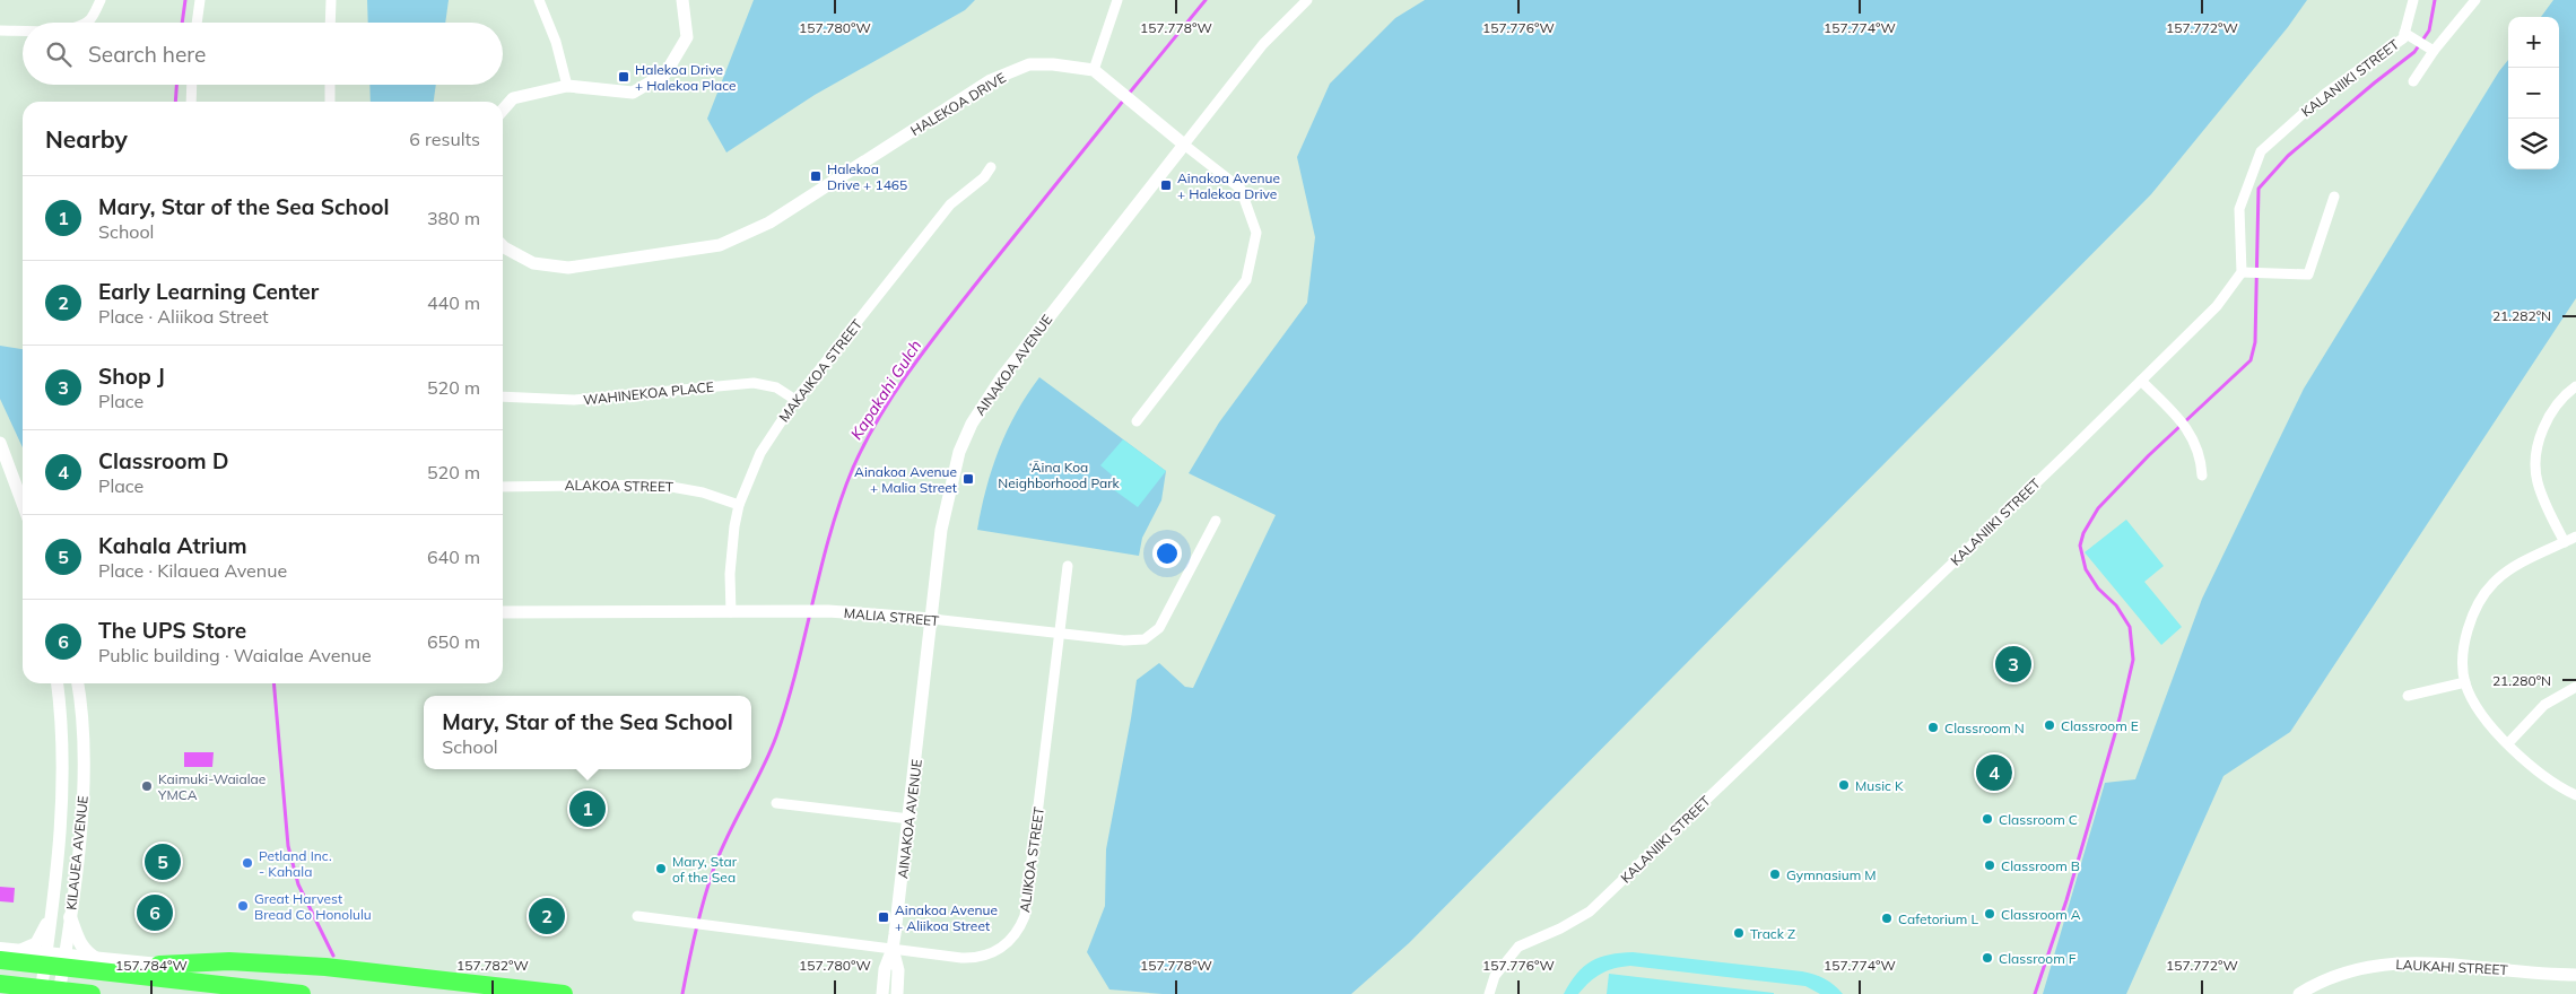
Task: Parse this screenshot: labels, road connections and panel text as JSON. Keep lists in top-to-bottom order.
{
  "streets": {
    "street": [
      "KALANIIKI STREET",
      "HALEKOA DRIVE",
      "AINAKOA AVENUE",
      "MAKAIKOA STREET",
      "WAHINEKOA PLACE",
      "ALAKOA STREET",
      "MALIA STREET",
      "KILAUEA AVENUE",
      "ALIIKOA STREET",
      "LAUKAHI STREET"
    ]
  },
  "crossings": [
    ["AINAKOA AVENUE", "MALIA STREET"],
    ["AINAKOA AVENUE", "ALIIKOA STREET"],
    ["MAKAIKOA STREET", "WAHINEKOA PLACE"],
    ["MAKAIKOA STREET", "ALAKOA STREET"],
    ["MAKAIKOA STREET", "MALIA STREET"],
    ["MALIA STREET", "ALIIKOA STREET"]
  ],
  "water": ["Kapakahi Gulch"],
  "parks": ["‘Āina Koa Neighborhood Park"],
  "places": {
    "transit": [
      "Halekoa Drive + Halekoa Place",
      "Halekoa Drive + 1465",
      "Ainakoa Avenue + Halekoa Drive",
      "Ainakoa Avenue + Malia Street",
      "Ainakoa Avenue + Aliikoa Street"
    ],
    "other": [
      "Classroom E",
      "Classroom N",
      "Music K",
      "Kaimuki-Waialae YMCA",
      "Classroom C",
      "Petland Inc. - Kahala",
      "Classroom B",
      "Mary, Star of the Sea",
      "Gymnasium M",
      "Great Harvest Bread Co Honolulu",
      "Classroom A",
      "Cafetorium L",
      "Track Z",
      "Classroom F"
    ]
  },
  "page": {
    "map_buttons": ["+", "−"],
    "search": "Search here",
    "heading": ["Nearby", "6 results"],
    "list": [
      {
        "mark": "1",
        "name": "Mary, Star of the Sea School",
        "note": "School",
        "value": "380 m"
      },
      {
        "mark": "2",
        "name": "Early Learning Center",
        "note": "Place · Aliikoa Street",
        "value": "440 m"
      },
      {
        "mark": "3",
        "name": "Shop J",
        "note": "Place",
        "value": "520 m"
      },
      {
        "mark": "4",
        "name": "Classroom D",
        "note": "Place",
        "value": "520 m"
      },
      {
        "mark": "5",
        "name": "Kahala Atrium",
        "note": "Place · Kilauea Avenue",
        "value": "640 m"
      },
      {
        "mark": "6",
        "name": "The UPS Store",
        "note": "Public building · Waialae Avenue",
        "value": "650 m"
      }
    ],
    "pins": [
      "3",
      "4",
      "1",
      "5",
      "6",
      "2"
    ],
    "popup": ["Mary, Star of the Sea School", "School"]
  },
  "coordinates": [
    "157.780°W",
    "157.778°W",
    "157.776°W",
    "157.774°W",
    "157.772°W",
    "21.282°N",
    "21.280°N",
    "157.784°W",
    "157.782°W"
  ]
}
